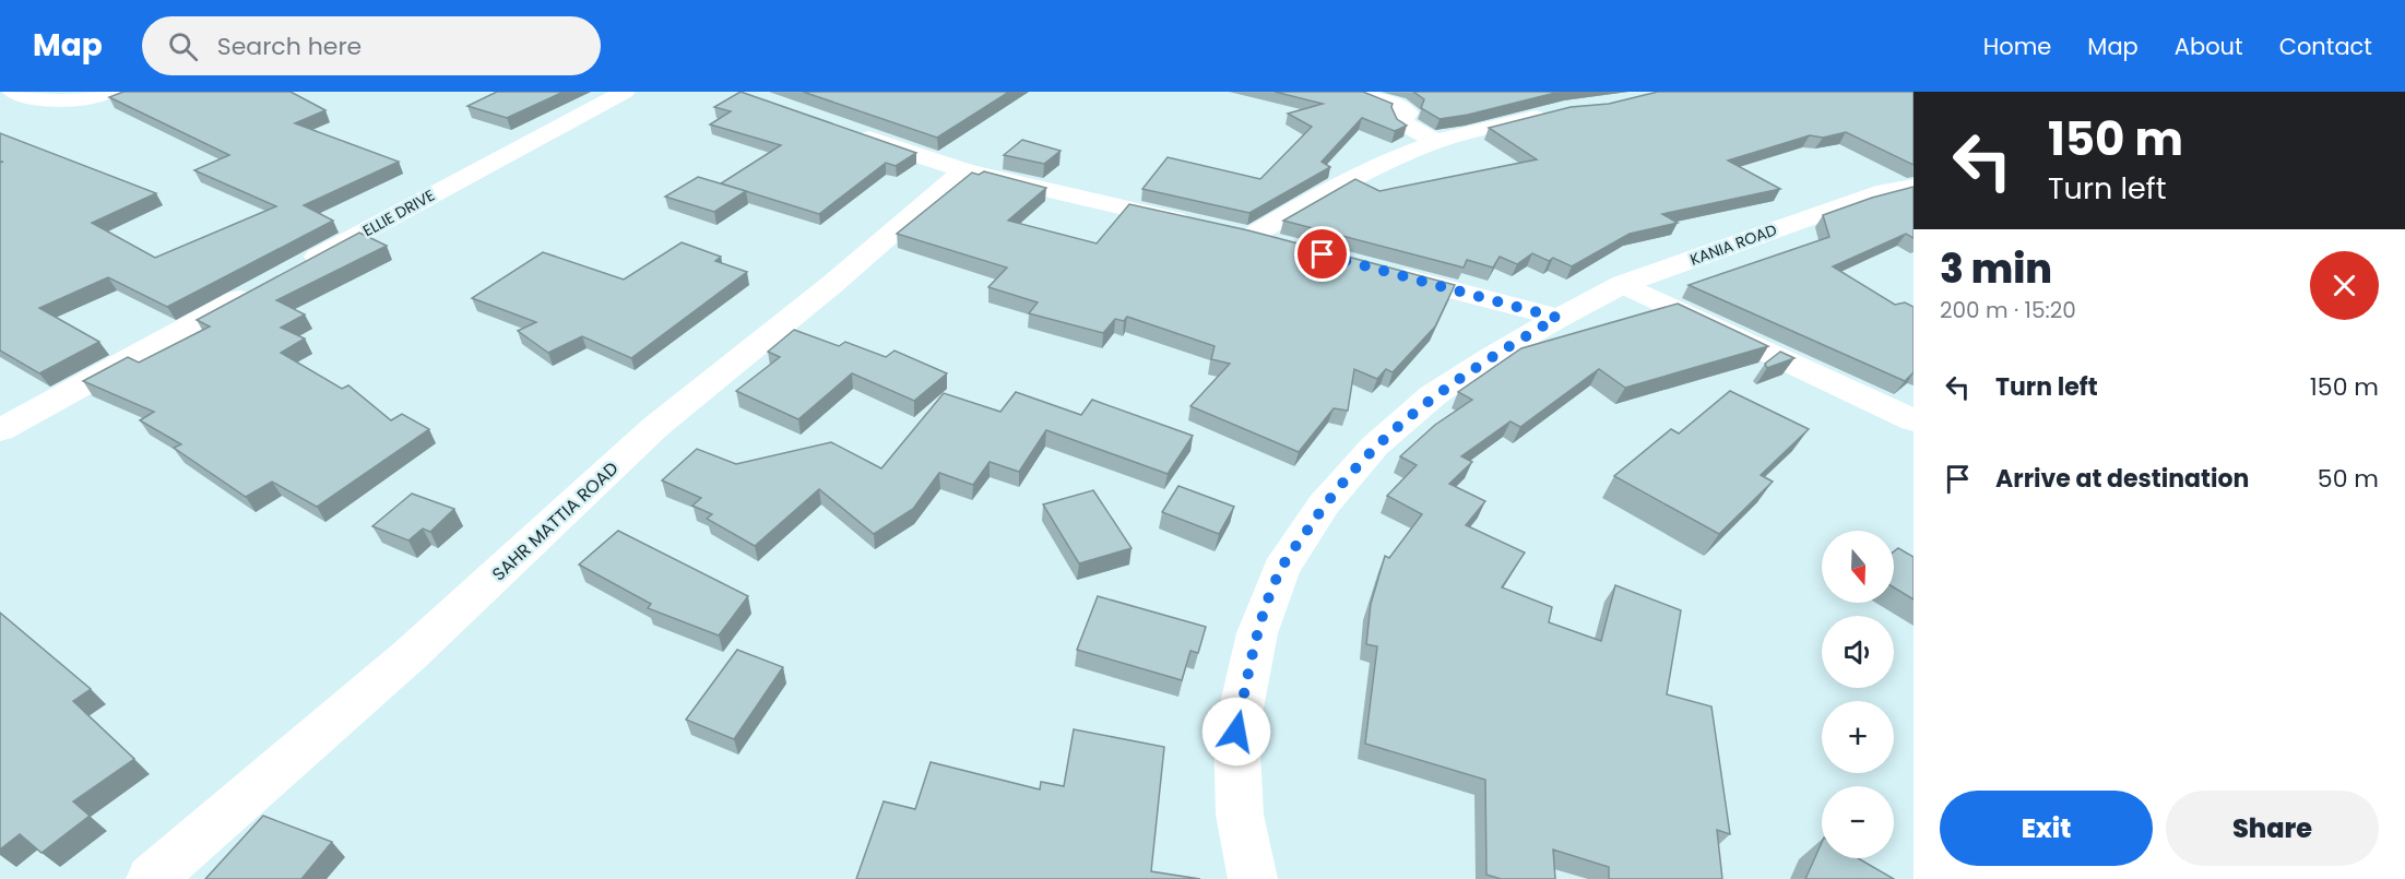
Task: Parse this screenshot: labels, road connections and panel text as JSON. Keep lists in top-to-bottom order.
{
  "streets": {
    "street": ["ELLIE DRIVE", "KANIA ROAD", "SAHR MATTIA ROAD"]
  },
  "north": "bottom",
  "page": {
    "header": "Map",
    "search": "Search here",
    "nav": [
      "Home",
      "Map",
      "About",
      "Contact"
    ],
    "turn": ["150 m", "Turn left"],
    "heading": ["3 min", "200 m · 15:20"],
    "list": [
      {
        "name": "Turn left",
        "value": "150 m"
      },
      {
        "name": "Arrive at destination",
        "value": "50 m"
      }
    ],
    "map_buttons": ["+", "−"],
    "buttons": ["Exit", "Share"]
  }
}
